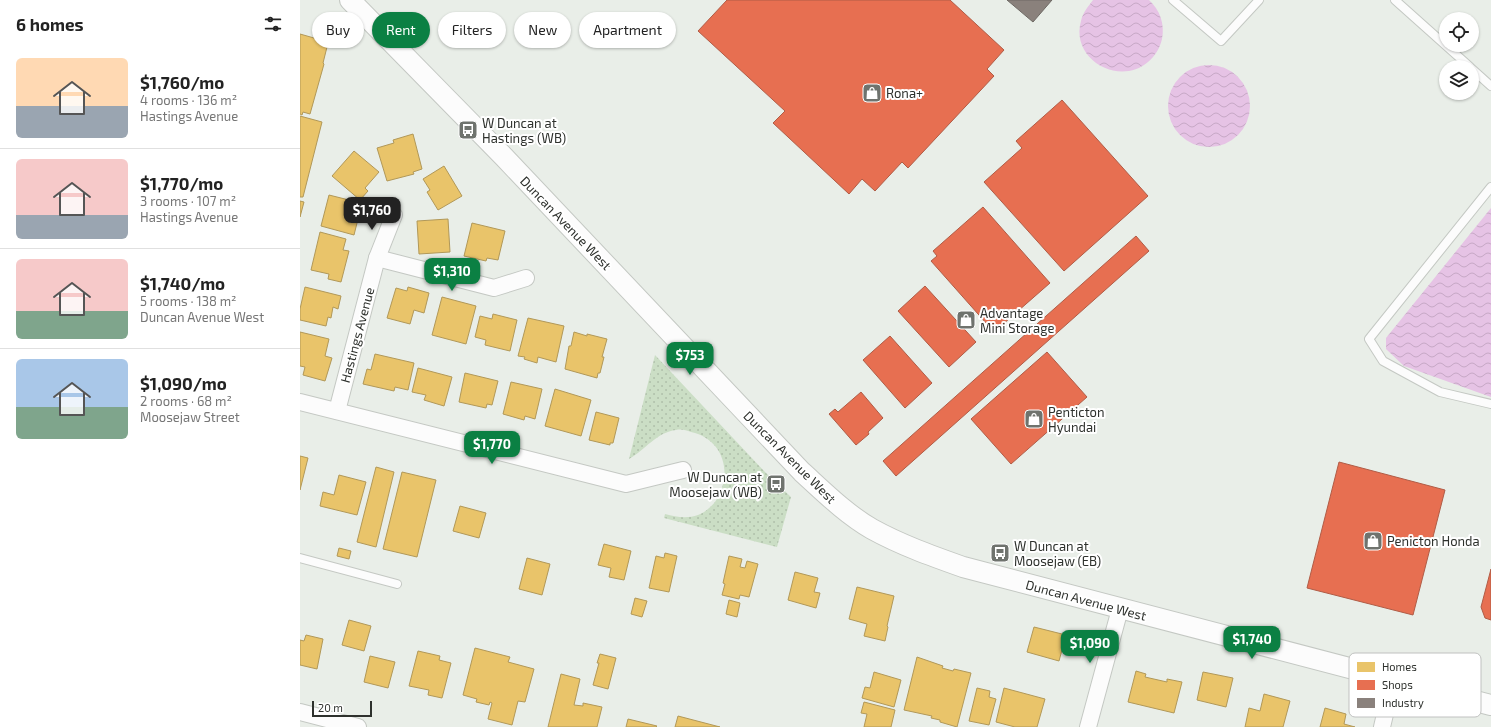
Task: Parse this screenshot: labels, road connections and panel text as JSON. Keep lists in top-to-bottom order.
{
  "streets": {
    "street": ["Duncan Avenue West", "Hastings Avenue"]
  },
  "places": {
    "shop": [
      "Rona+",
      "Advantage Mini Storage",
      "Penticton Hyundai",
      "Penicton Honda"
    ],
    "bus stop": ["W Duncan at Hastings (WB)", "W Duncan at Moosejaw (WB)", "W Duncan at Moosejaw (EB)"]
  },
  "legend": ["Homes", "Shops", "Industry"],
  "scale_bar": "20 m",
  "page": {
    "heading": "6 homes",
    "chip": [
      "Buy",
      "Rent",
      "Filters",
      "New",
      "Apartment"
    ],
    "list": [
      {
        "name": "$1,760/mo",
        "note": "4 rooms · 136 m² · Hastings Avenue"
      },
      {
        "name": "$1,770/mo",
        "note": "3 rooms · 107 m² · Hastings Avenue"
      },
      {
        "name": "$1,740/mo",
        "note": "5 rooms · 138 m² · Duncan Avenue West"
      },
      {
        "name": "$1,090/mo",
        "note": "2 rooms · 68 m² · Moosejaw Street"
      }
    ],
    "price": [
      "$1,760",
      "$1,310",
      "$753",
      "$1,770",
      "$1,740",
      "$1,090"
    ],
    "scale": "20 m"
  }
}
